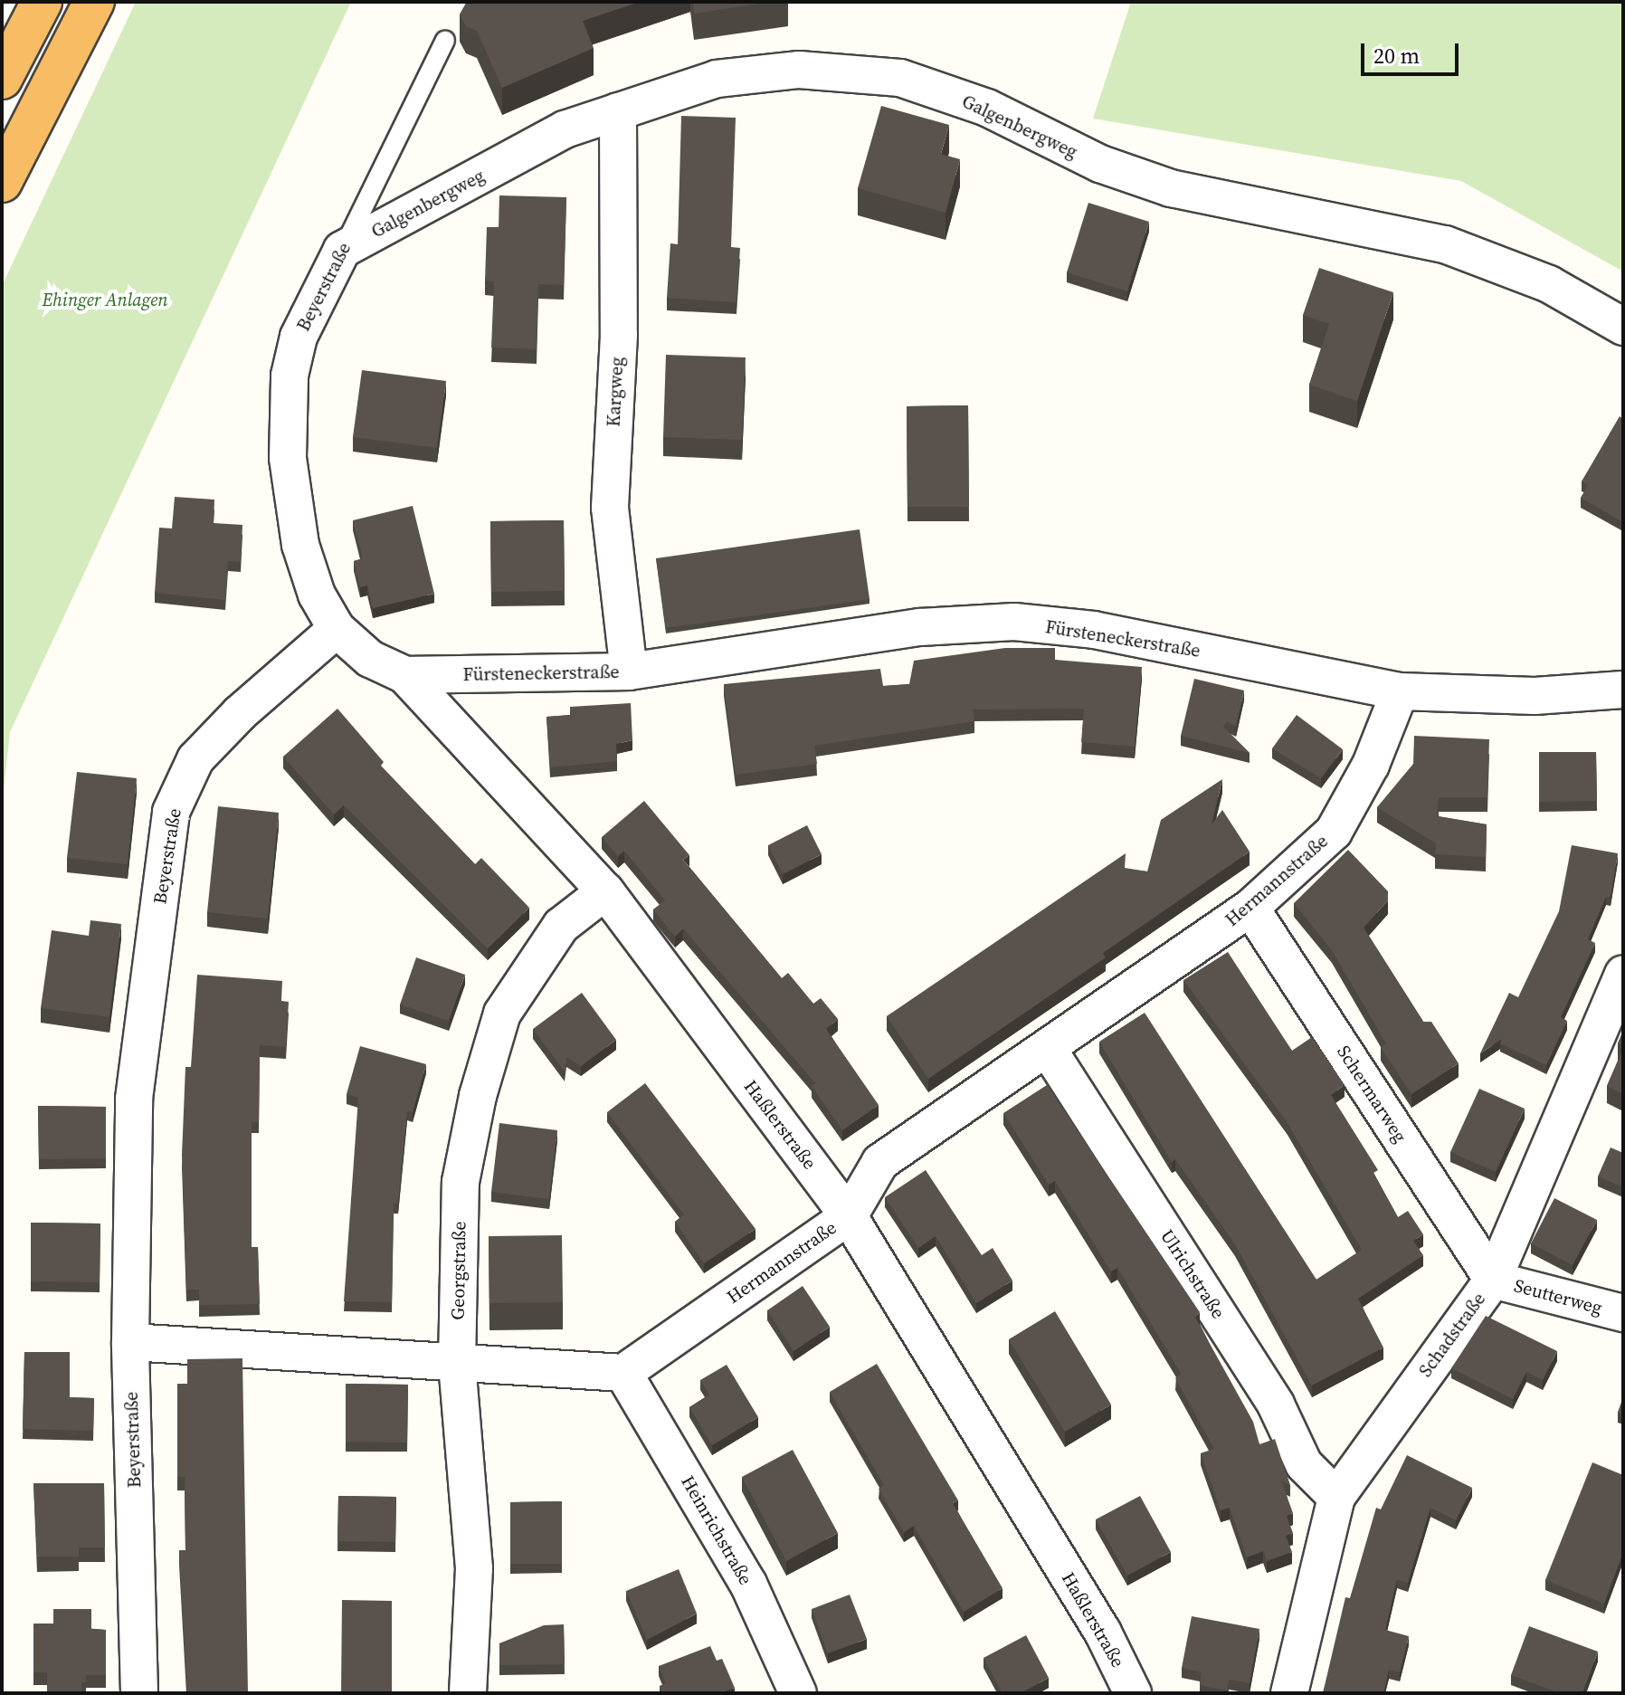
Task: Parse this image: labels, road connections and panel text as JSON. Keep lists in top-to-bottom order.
{
  "streets": {
    "street": [
      "Galgenbergweg",
      "Beyerstraße",
      "Kargweg",
      "Fürsteneckerstraße",
      "Hermannstraße",
      "Schermarweg",
      "Haßlerstraße",
      "Georgstraße",
      "Ulrichstraße",
      "Seutterweg",
      "Schadstraße",
      "Heinrichstraße"
    ]
  },
  "crossings": [
    ["Galgenbergweg", "Beyerstraße"],
    ["Galgenbergweg", "Kargweg"],
    ["Beyerstraße", "Haßlerstraße"],
    ["Kargweg", "Fürsteneckerstraße"],
    ["Fürsteneckerstraße", "Hermannstraße"],
    ["Fürsteneckerstraße", "Haßlerstraße"],
    ["Hermannstraße", "Schermarweg"],
    ["Hermannstraße", "Haßlerstraße"],
    ["Hermannstraße", "Ulrichstraße"],
    ["Hermannstraße", "Heinrichstraße"],
    ["Schermarweg", "Seutterweg"],
    ["Schermarweg", "Schadstraße"],
    ["Haßlerstraße", "Georgstraße"],
    ["Ulrichstraße", "Schadstraße"],
    ["Seutterweg", "Schadstraße"]
  ],
  "parks": ["Ehinger Anlagen"],
  "scale_bar": "20 m"
}
